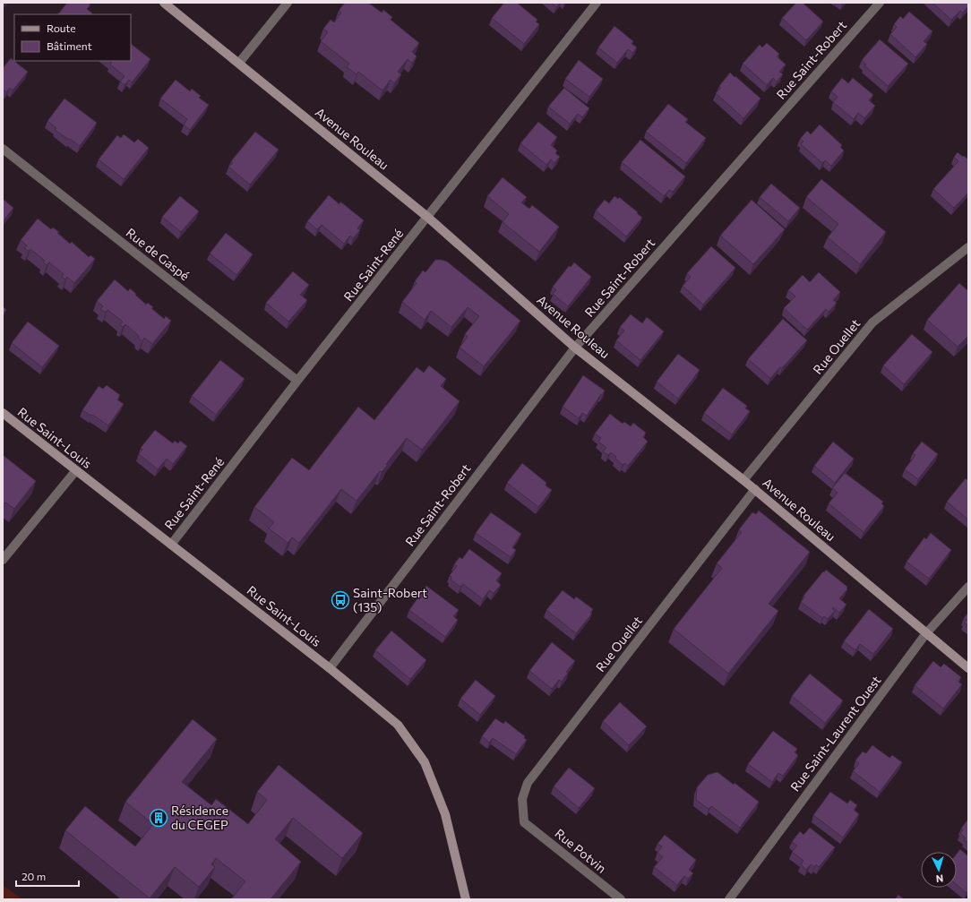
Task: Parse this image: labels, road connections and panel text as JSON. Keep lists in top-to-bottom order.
{
  "streets": {
    "street": [
      "Rue Saint-Robert",
      "Avenue Rouleau",
      "Rue de Gaspé",
      "Rue Saint-René",
      "Rue Ouellet",
      "Rue Saint-Louis",
      "Rue Saint-Laurent Ouest",
      "Rue Potvin"
    ]
  },
  "crossings": [
    ["Rue Saint-Robert", "Avenue Rouleau"],
    ["Rue Saint-Robert", "Rue Saint-Louis"],
    ["Avenue Rouleau", "Rue Saint-René"],
    ["Avenue Rouleau", "Rue Ouellet"],
    ["Avenue Rouleau", "Rue Saint-Laurent Ouest"],
    ["Rue de Gaspé", "Rue Saint-René"],
    ["Rue Saint-René", "Rue Saint-Louis"],
    ["Rue Ouellet", "Rue Potvin"]
  ],
  "places": {
    "bus stop": ["Saint-Robert (135)"],
    "building": ["Résidence du CEGEP"]
  },
  "legend": ["Route", "Bâtiment"],
  "scale_bar": "20 m",
  "north": "bottom"
}
